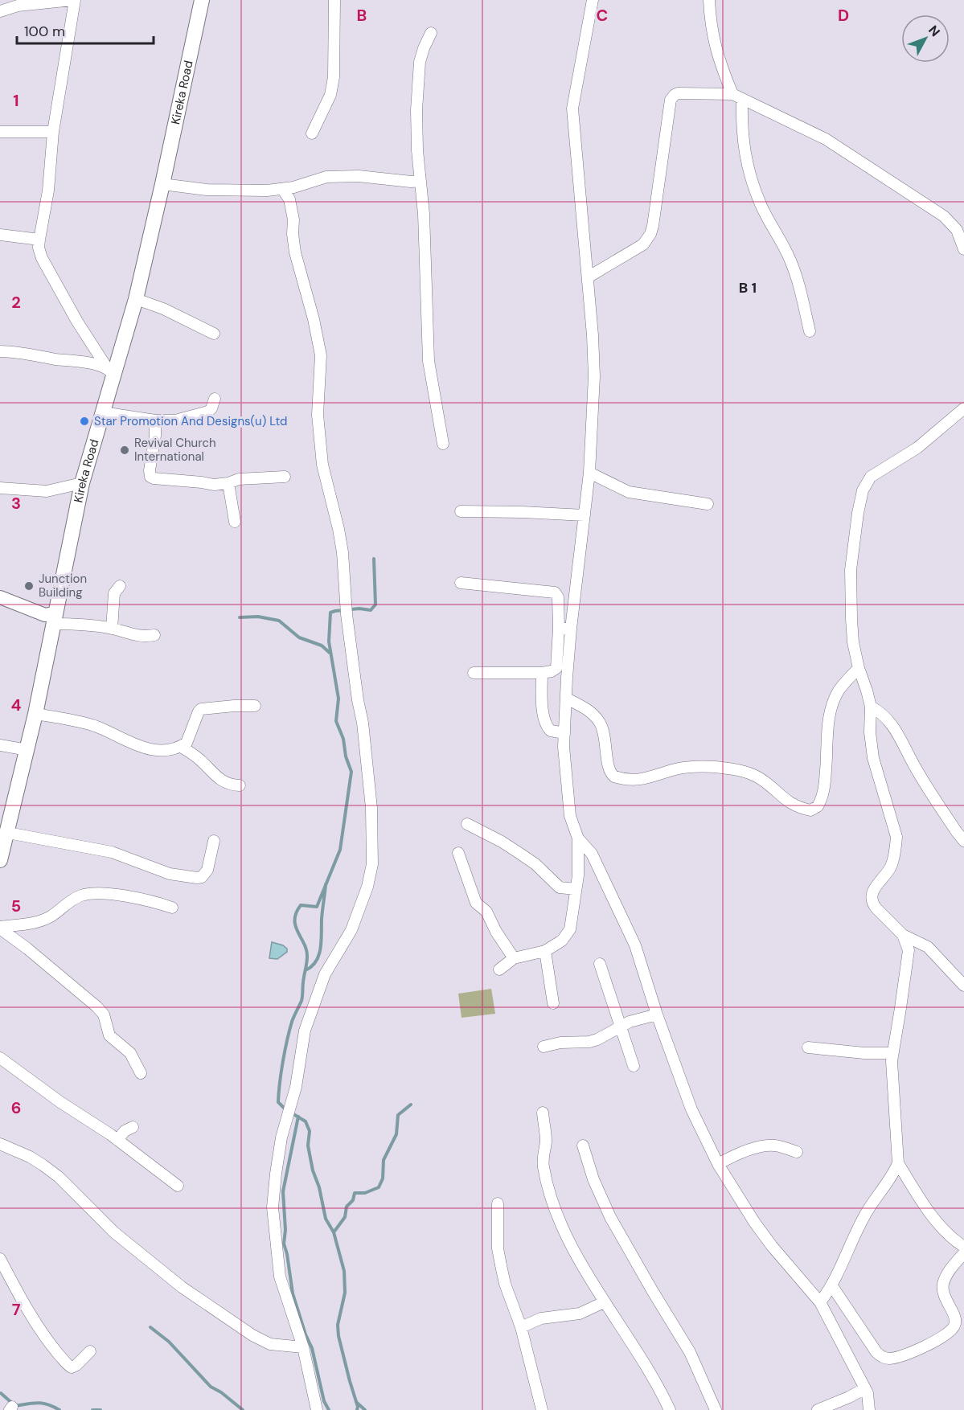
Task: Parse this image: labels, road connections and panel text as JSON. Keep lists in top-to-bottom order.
{
  "streets": {
    "main road": ["Kireka Road"]
  },
  "districts": ["B 1"],
  "places": ["Star Promotion And Designs(u) Ltd", "Revival Church International", "Junction Building"],
  "scale_bar": "100 m",
  "north": "top right",
  "grid": {
    "columns": ["B", "C", "D"],
    "rows": [
      "1",
      "2",
      "3",
      "4",
      "5",
      "6",
      "7"
    ]
  }
}
